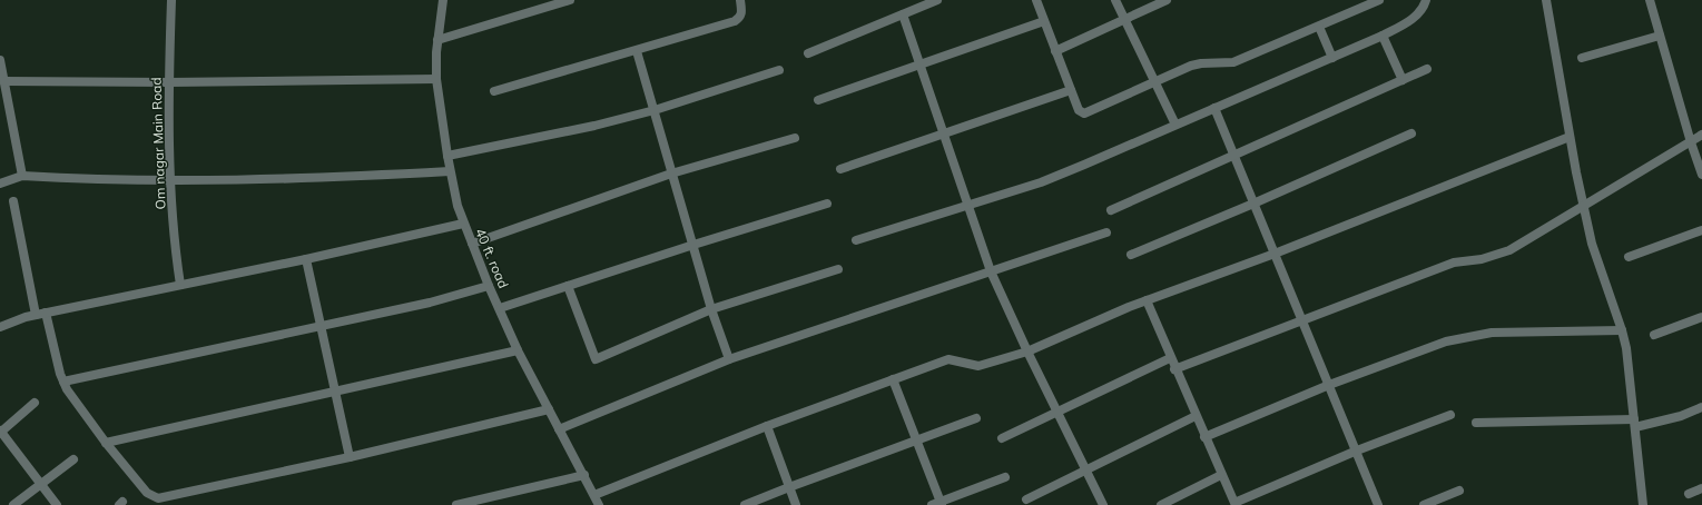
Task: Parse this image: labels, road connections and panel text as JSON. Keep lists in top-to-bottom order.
{
  "streets": {
    "street": ["Om nagar Main Road", "40 ft. road"]
  }
}
